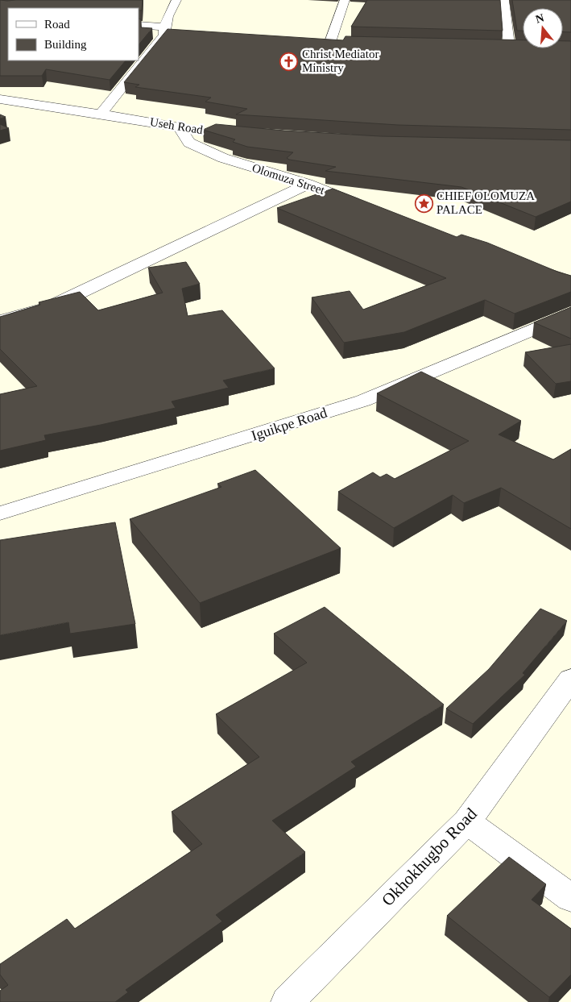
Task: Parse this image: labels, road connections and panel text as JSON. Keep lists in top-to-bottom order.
{
  "streets": {
    "street": [
      "Useh Road",
      "Olomuza Street",
      "Iguikpe Road",
      "Okhokhugbo Road"
    ]
  },
  "crossings": [
    ["Useh Road", "Olomuza Street"]
  ],
  "places": {
    "church": ["Christ Mediator Ministry"],
    "place": ["CHIEF OLOMUZA PALACE"]
  },
  "legend": ["Road", "Building"],
  "north": "top"
}
